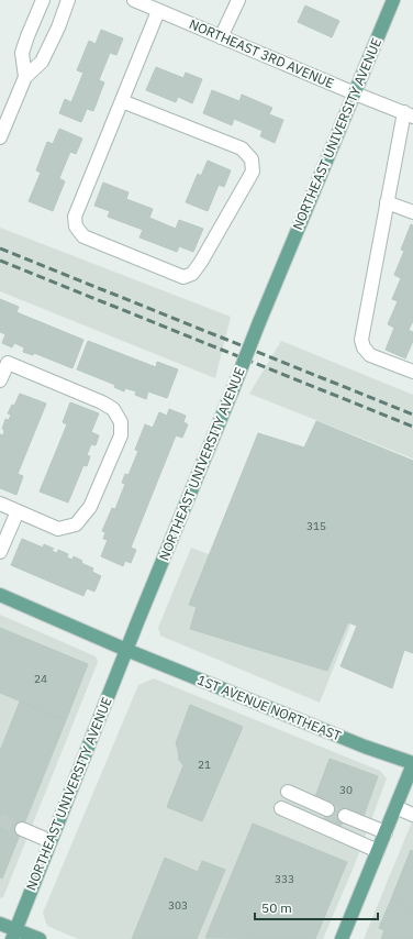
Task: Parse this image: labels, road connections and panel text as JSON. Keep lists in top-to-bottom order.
{
  "streets": {
    "main road": ["NORTHEAST UNIVERSITY AVENUE", "1ST AVENUE NORTHEAST"],
    "street": ["NORTHEAST 3RD AVENUE"]
  },
  "crossings": [
    ["NORTHEAST 3RD AVENUE", "NORTHEAST UNIVERSITY AVENUE"],
    ["NORTHEAST UNIVERSITY AVENUE", "1ST AVENUE NORTHEAST"]
  ],
  "house_numbers": [
    "315",
    "24",
    "21",
    "30",
    "333",
    "303"
  ],
  "scale_bar": "50 m"
}
